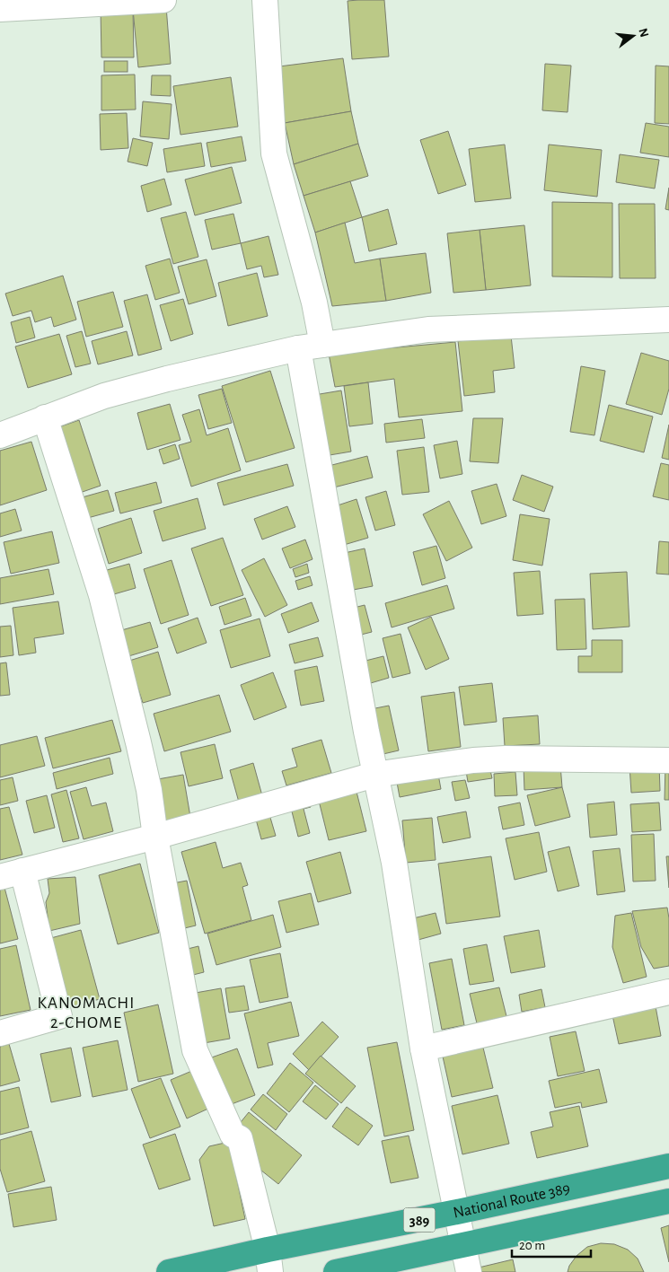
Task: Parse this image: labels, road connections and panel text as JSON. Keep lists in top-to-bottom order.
{
  "streets": {
    "highway": ["National Route 389", "389"]
  },
  "districts": ["KANOMACHI 2-CHOME"],
  "scale_bar": "20 m",
  "north": "right"
}
